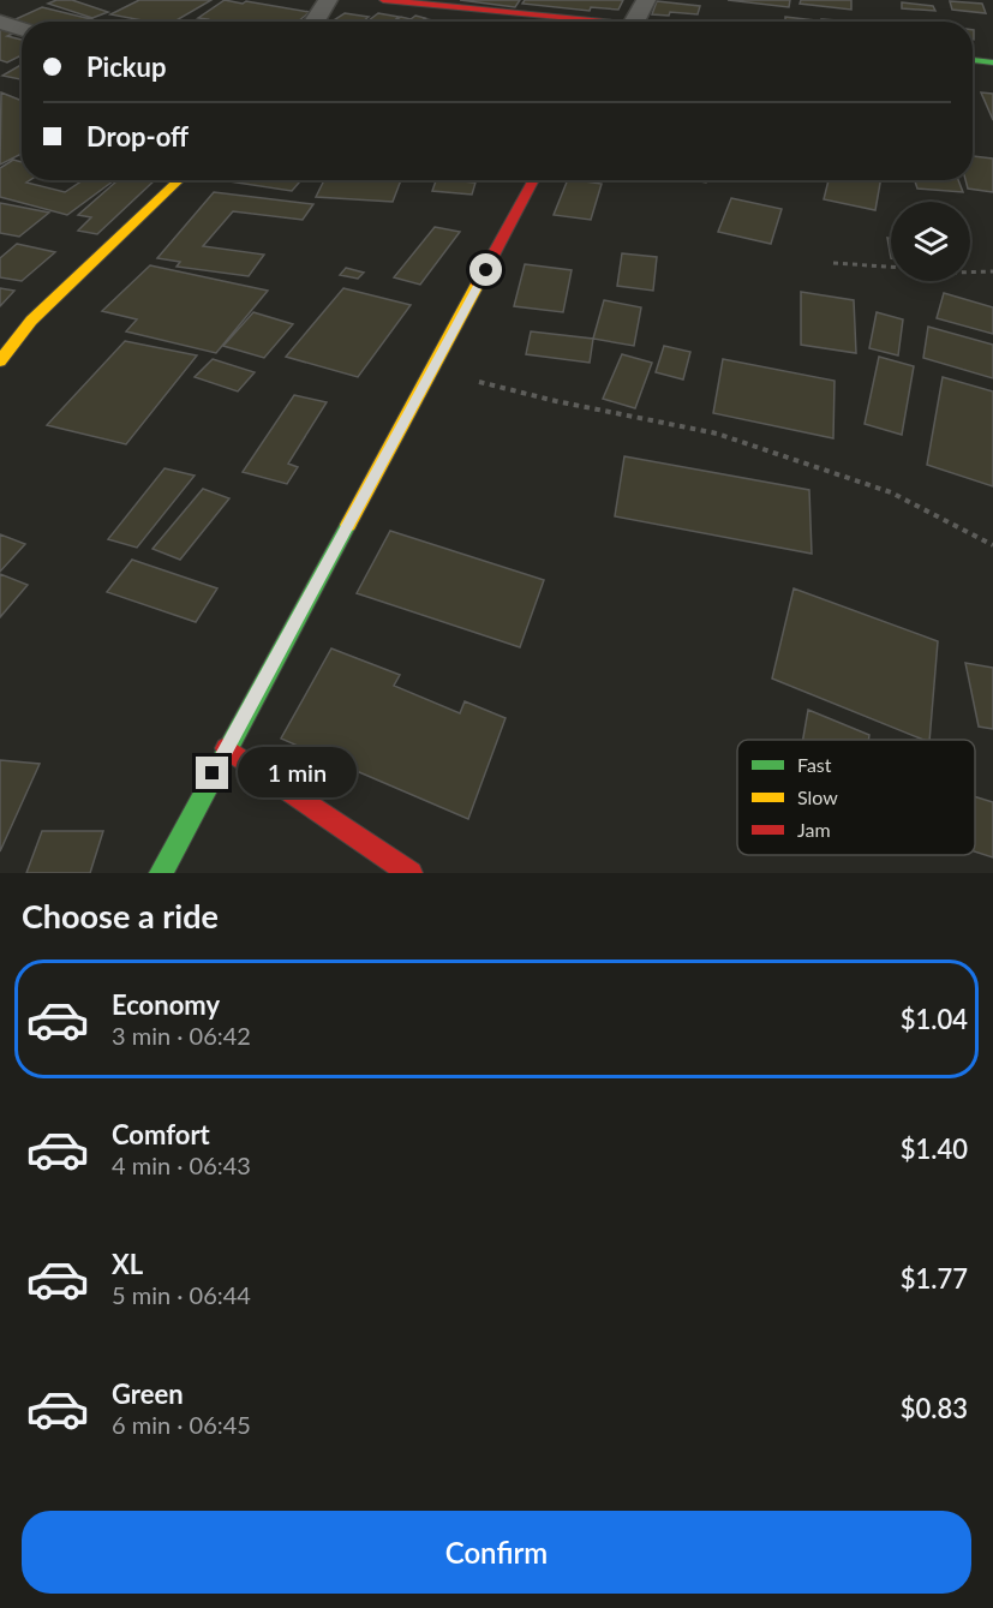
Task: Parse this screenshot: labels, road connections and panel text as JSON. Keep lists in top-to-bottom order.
{
  "legend": ["Fast", "Slow", "Jam"],
  "page": {
    "banner": ["Pickup", "Drop-off"],
    "bubble": "1 min",
    "heading": "Choose a ride",
    "list": [
      {
        "name": "Economy",
        "note": "3 min · 06:42",
        "value": "$1.04"
      },
      {
        "name": "Comfort",
        "note": "4 min · 06:43",
        "value": "$1.40"
      },
      {
        "name": "XL",
        "note": "5 min · 06:44",
        "value": "$1.77"
      },
      {
        "name": "Green",
        "note": "6 min · 06:45",
        "value": "$0.83"
      }
    ],
    "buttons": "Confirm"
  }
}
